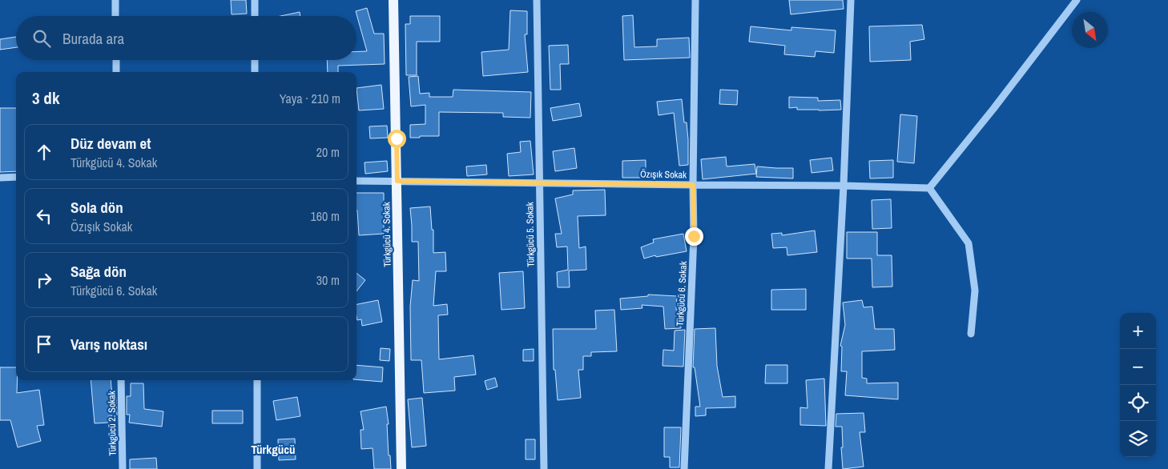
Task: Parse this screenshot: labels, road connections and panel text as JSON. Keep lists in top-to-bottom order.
{
  "streets": {
    "main road": ["Türkgücü 4. Sokak"],
    "street": [
      "Özışık Sokak",
      "Türkgücü 5. Sokak",
      "Türkgücü 6. Sokak",
      "Türkgücü 2. Sokak"
    ]
  },
  "crossings": [
    ["Özışık Sokak", "Türkgücü 4. Sokak"],
    ["Özışık Sokak", "Türkgücü 5. Sokak"],
    ["Özışık Sokak", "Türkgücü 6. Sokak"]
  ],
  "districts": ["Türkgücü"],
  "north": "bottom right",
  "page": {
    "search": "Burada ara",
    "heading": ["3 dk", "Yaya · 210 m"],
    "list": [
      ["Düz devam et", "Türkgücü 4. Sokak", "20 m"],
      ["Sola dön", "Özışık Sokak", "160 m"],
      ["Sağa dön", "Türkgücü 6. Sokak", "30 m"],
      "Varış noktası"
    ],
    "map_buttons": ["+", "−"]
  }
}
